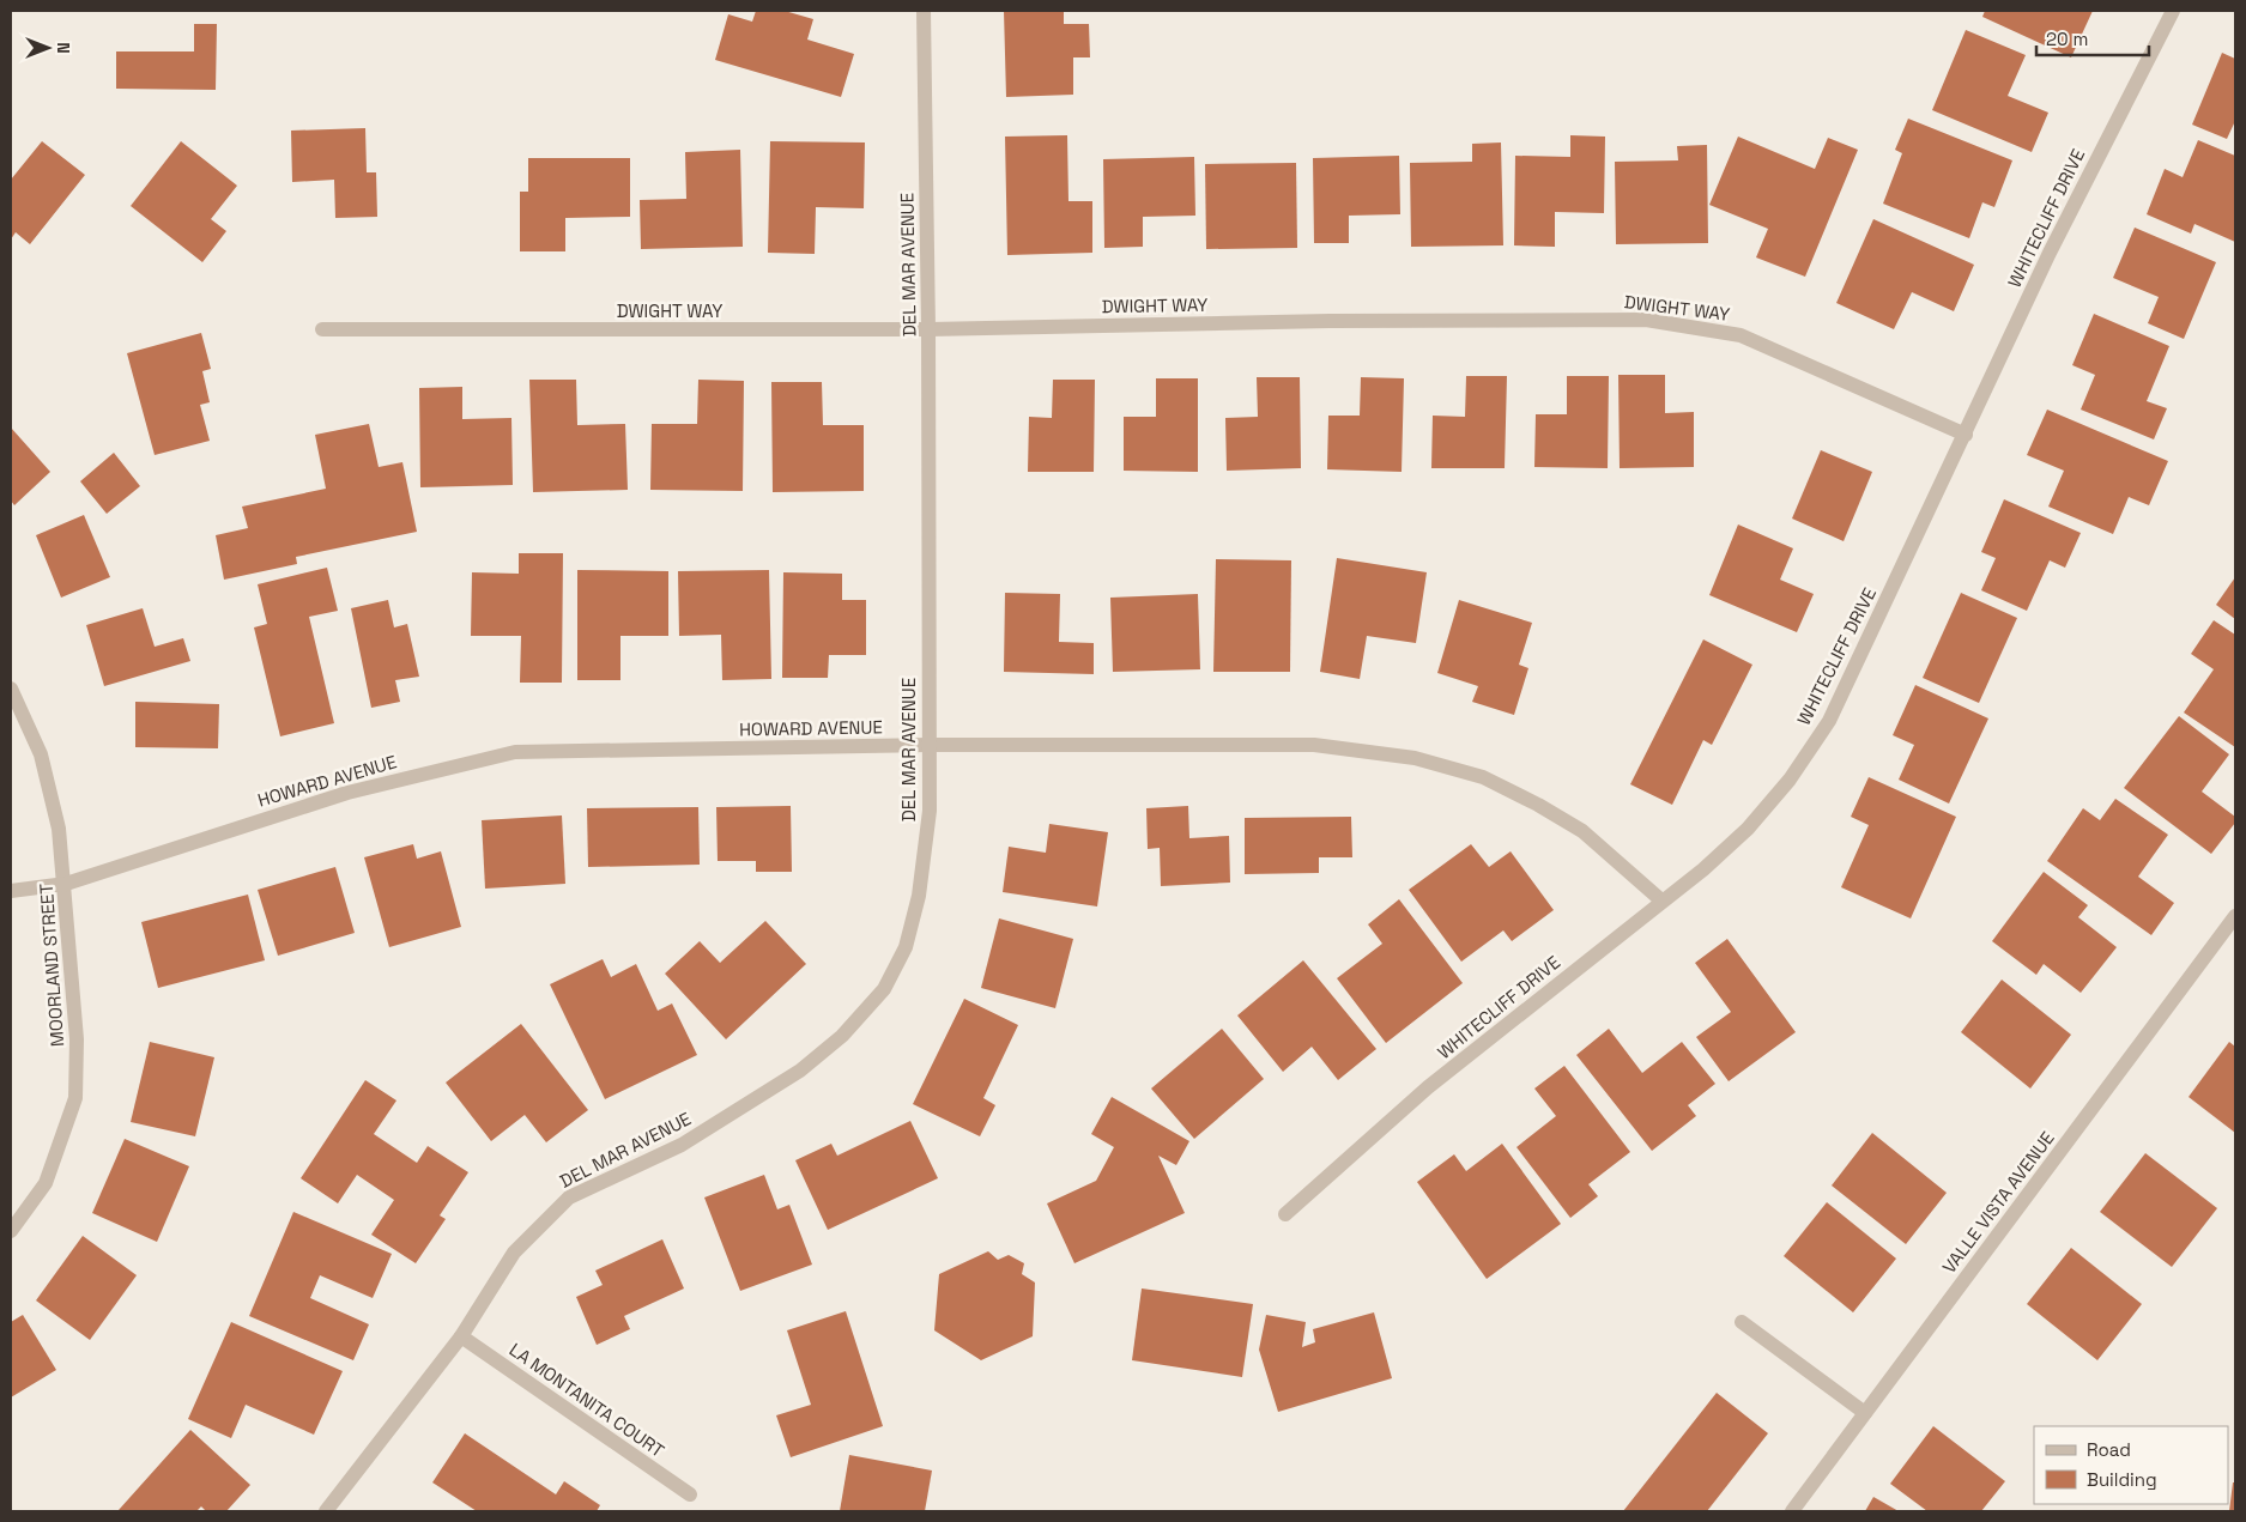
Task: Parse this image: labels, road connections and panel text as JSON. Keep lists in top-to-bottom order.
{
  "streets": {
    "street": [
      "WHITECLIFF DRIVE",
      "DEL MAR AVENUE",
      "DWIGHT WAY",
      "HOWARD AVENUE",
      "MOORLAND STREET",
      "VALLE VISTA AVENUE",
      "LA MONTANITA COURT"
    ]
  },
  "crossings": [
    ["WHITECLIFF DRIVE", "DWIGHT WAY"],
    ["WHITECLIFF DRIVE", "HOWARD AVENUE"],
    ["DEL MAR AVENUE", "DWIGHT WAY"],
    ["DEL MAR AVENUE", "HOWARD AVENUE"],
    ["DEL MAR AVENUE", "LA MONTANITA COURT"],
    ["HOWARD AVENUE", "MOORLAND STREET"]
  ],
  "legend": ["Road", "Building"],
  "scale_bar": "20 m",
  "north": "right"
}
